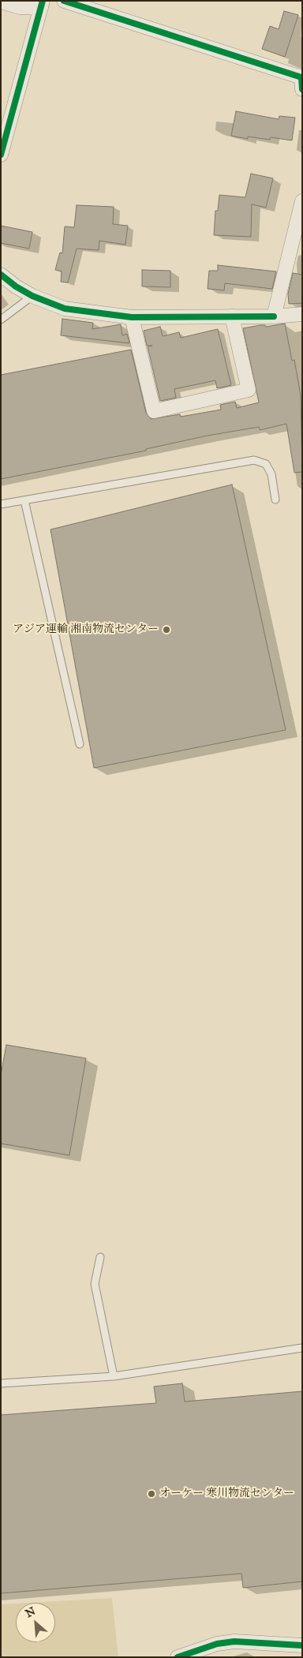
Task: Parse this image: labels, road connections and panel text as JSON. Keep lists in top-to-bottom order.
{
  "places": ["アジア運輸 湘南物流センター", "オーケー 寒川物流センター"],
  "north": "top left"
}
